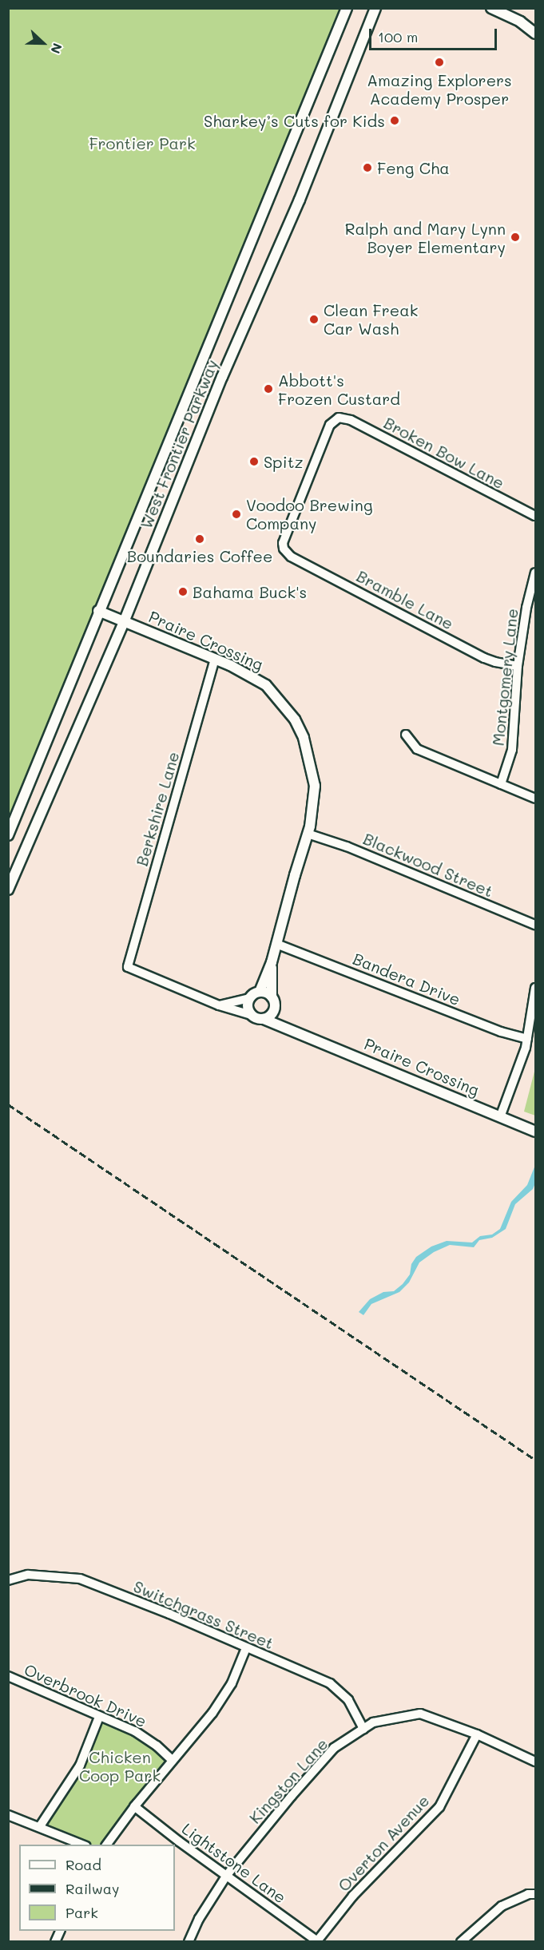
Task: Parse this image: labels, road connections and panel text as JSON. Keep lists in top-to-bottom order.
{
  "streets": {
    "street": [
      "West Frontier Parkway",
      "Broken Bow Lane",
      "Bramble Lane",
      "Praire Crossing",
      "Montgomery Lane",
      "Berkshire Lane",
      "Blackwood Street",
      "Bandera Drive",
      "Switchgrass Street",
      "Overbrook Drive",
      "Kingston Lane",
      "Overton Avenue",
      "Lightstone Lane"
    ]
  },
  "crossings": [
    ["West Frontier Parkway", "Praire Crossing"],
    ["Broken Bow Lane", "Bramble Lane"],
    ["Bramble Lane", "Montgomery Lane"],
    ["Praire Crossing", "Berkshire Lane"],
    ["Praire Crossing", "Blackwood Street"],
    ["Praire Crossing", "Bandera Drive"],
    ["Switchgrass Street", "Kingston Lane"],
    ["Kingston Lane", "Overton Avenue"],
    ["Kingston Lane", "Lightstone Lane"],
    ["Overton Avenue", "Lightstone Lane"]
  ],
  "parks": ["Frontier Park", "Chicken Coop Park"],
  "places": [
    "Amazing Explorers Academy Prosper",
    "Sharkey’s Cuts for Kids",
    "Feng Cha",
    "Ralph and Mary Lynn Boyer Elementary",
    "Clean Freak Car Wash",
    "Abbott's Frozen Custard",
    "Spitz",
    "Voodoo Brewing Company",
    "Boundaries Coffee",
    "Bahama Buck's"
  ],
  "legend": ["Road", "Railway", "Park"],
  "scale_bar": "100 m",
  "north": "right"
}
